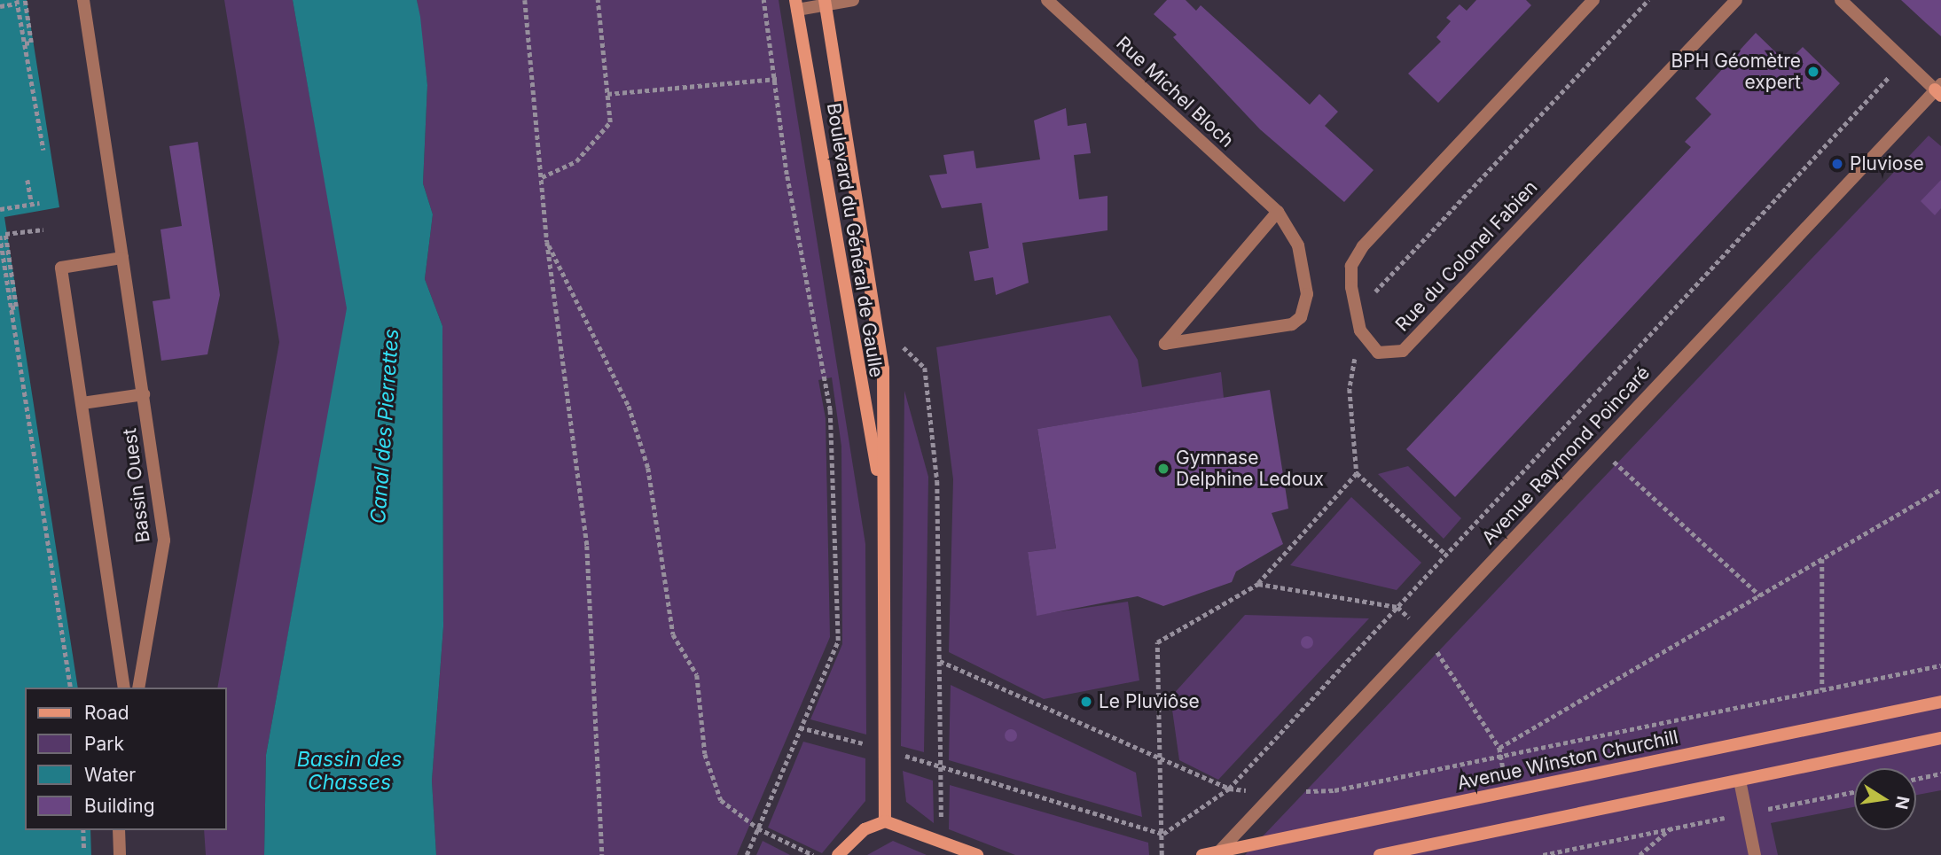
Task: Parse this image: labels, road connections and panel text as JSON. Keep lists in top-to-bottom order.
{
  "streets": {
    "street": [
      "Rue Michel Bloch",
      "Boulevard du Général de Gaulle",
      "Rue du Colonel Fabien",
      "Avenue Raymond Poincaré",
      "Bassin Ouest",
      "Avenue Winston Churchill"
    ]
  },
  "crossings": [
    ["Avenue Raymond Poincaré", "Avenue Winston Churchill"]
  ],
  "water": ["Canal des Pierrettes", "Bassin des Chasses"],
  "places": [
    "BPH Géomètre expert",
    "Pluviose",
    "Gymnase Delphine Ledoux",
    "Le Pluviôse"
  ],
  "legend": [
    "Road",
    "Park",
    "Water",
    "Building"
  ],
  "north": "right"
}
